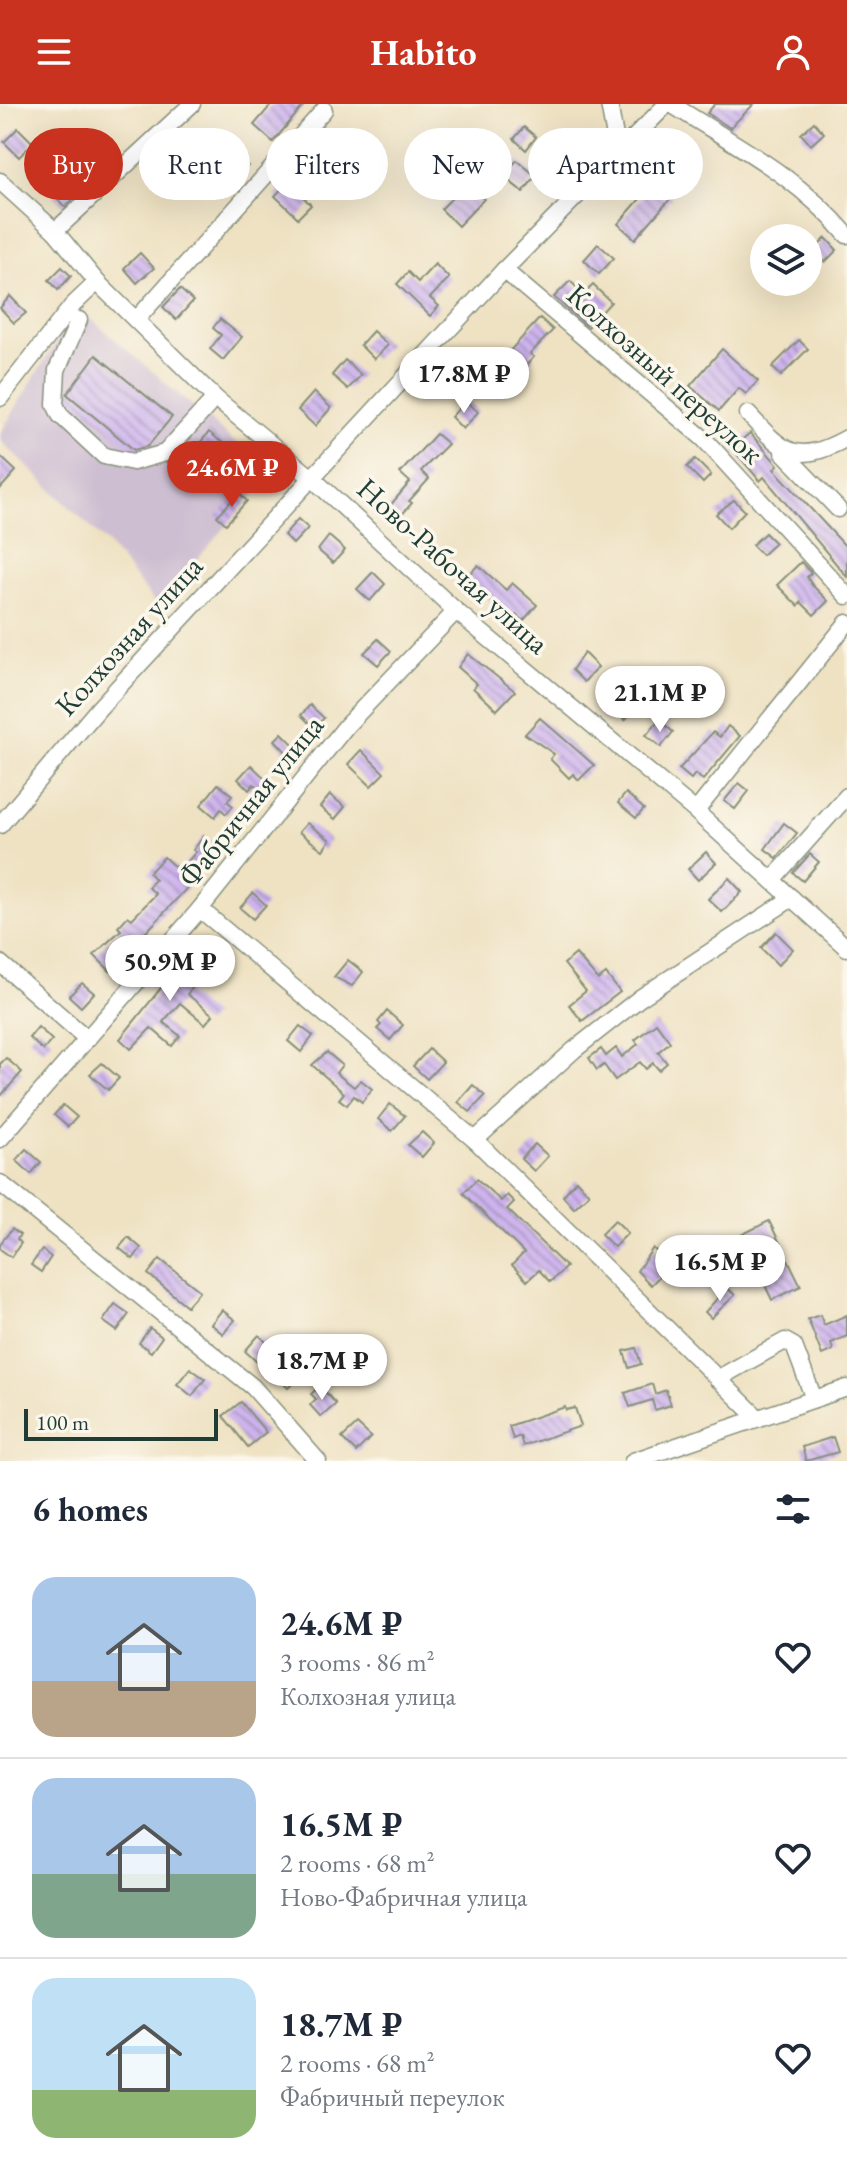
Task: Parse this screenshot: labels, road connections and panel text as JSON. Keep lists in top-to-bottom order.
{
  "streets": {
    "street": [
      "Колхозный переулок",
      "Ново-Рабочая улица",
      "Колхозная улица",
      "Фабричная улица"
    ]
  },
  "crossings": [
    ["Колхозный переулок", "Колхозная улица"],
    ["Ново-Рабочая улица", "Колхозная улица"],
    ["Ново-Рабочая улица", "Фабричная улица"]
  ],
  "scale_bar": "100 m",
  "page": {
    "header": "Habito",
    "chip": [
      "Buy",
      "Rent",
      "Filters",
      "New",
      "Apartment"
    ],
    "price": [
      "17.8M ₽",
      "24.6M ₽",
      "21.1M ₽",
      "50.9M ₽",
      "16.5M ₽",
      "18.7M ₽"
    ],
    "scale": "100 m",
    "heading": "6 homes",
    "list": [
      {
        "name": "24.6M ₽",
        "note": "3 rooms · 86 m² · Колхозная улица"
      },
      {
        "name": "16.5M ₽",
        "note": "2 rooms · 68 m² · Ново-Фабричная улица"
      },
      {
        "name": "18.7M ₽",
        "note": "2 rooms · 68 m² · Фабричный переулок"
      }
    ]
  }
}
